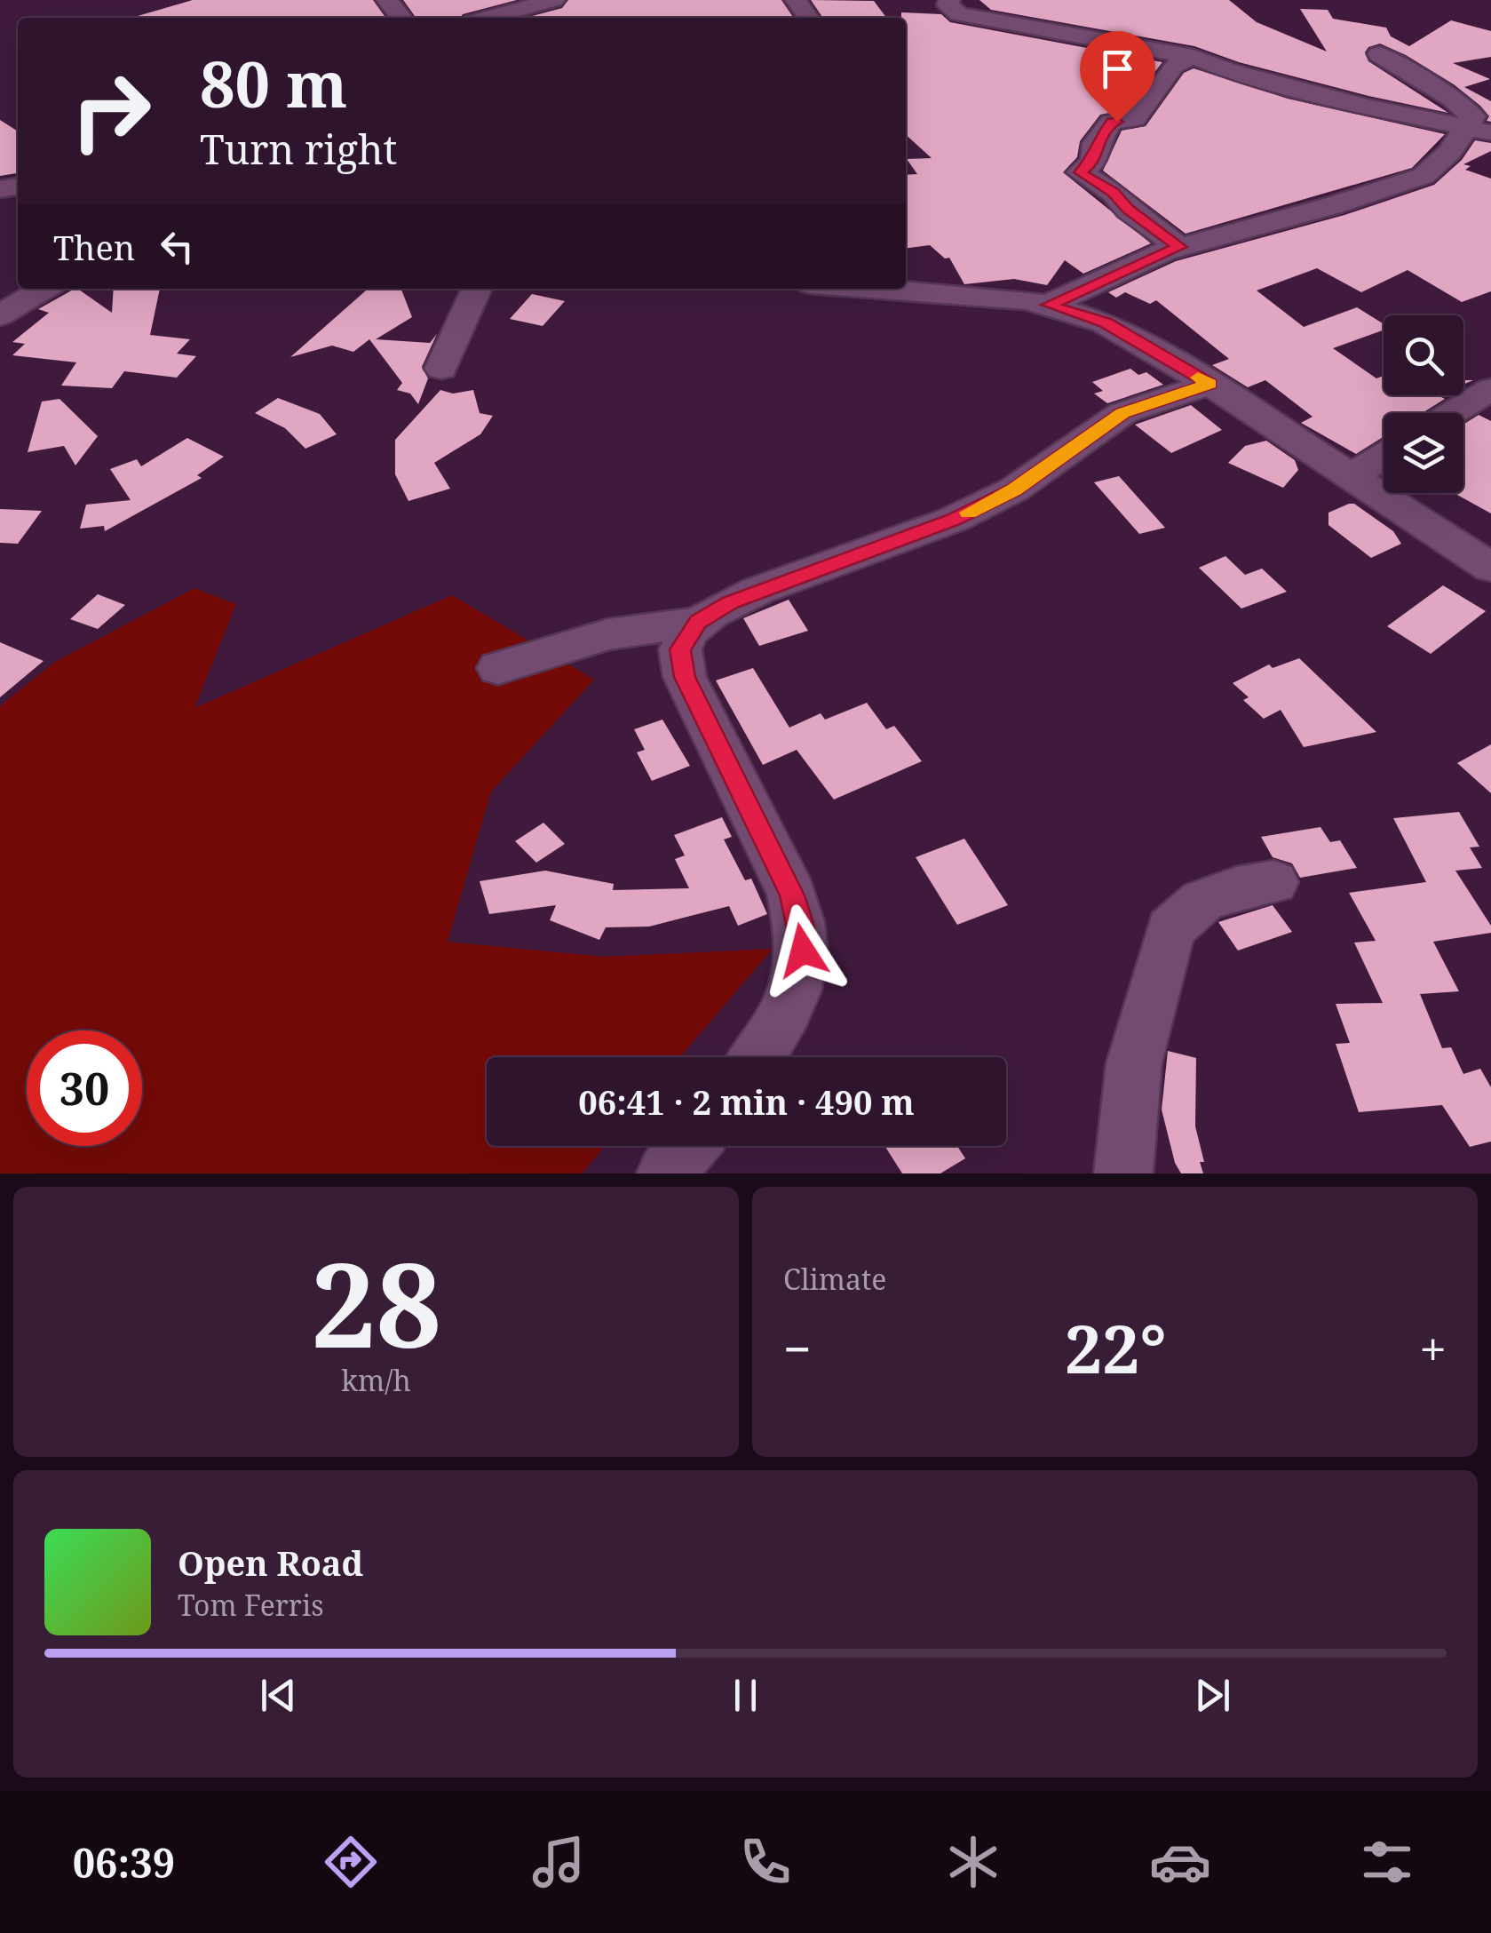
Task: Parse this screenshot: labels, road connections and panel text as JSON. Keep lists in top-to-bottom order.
{
  "page": {
    "turn": ["80 m", "Turn right"],
    "then": "Then",
    "limit": "30",
    "trip": "06:41 · 2 min · 490 m",
    "tile": [
      ["28", "km/h"],
      "Climate"
    ],
    "heat": ["−", "22°", "+"],
    "song": ["Open Road", "Tom Ferris"],
    "tabs": "06:39"
  }
}
